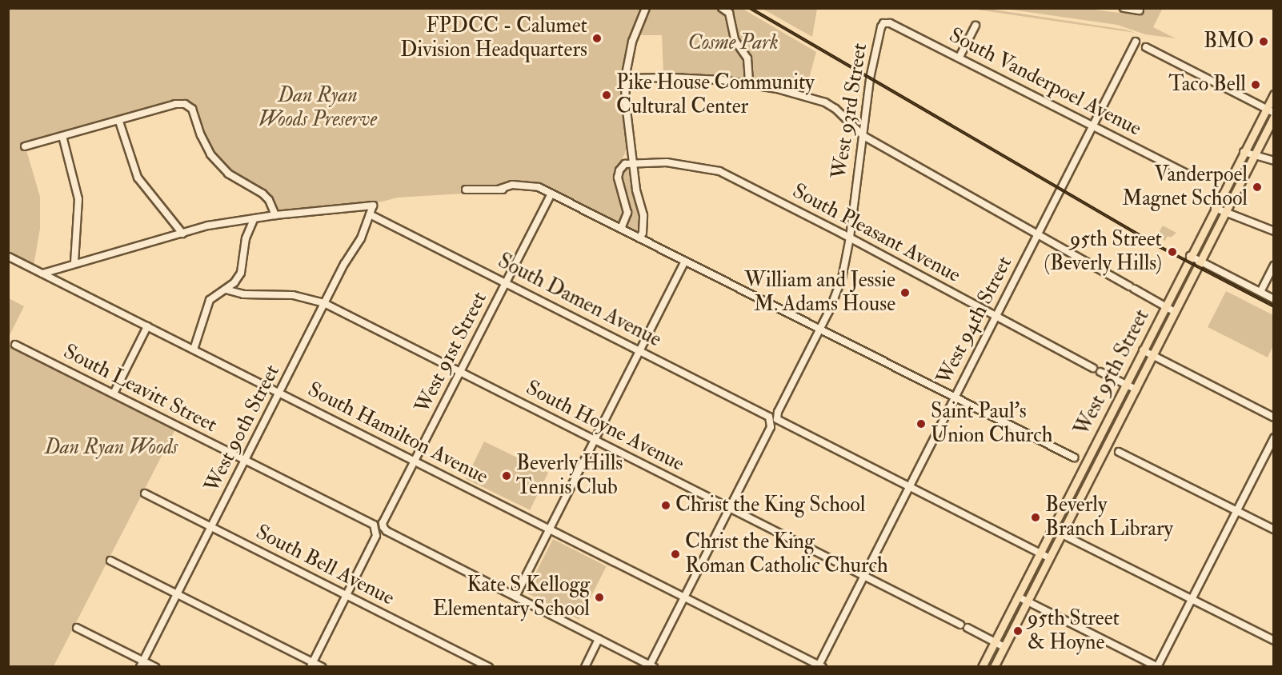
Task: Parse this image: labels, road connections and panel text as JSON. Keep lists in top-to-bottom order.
{
  "streets": {
    "main road": ["West 95th Street"],
    "street": [
      "South Vanderpoel Avenue",
      "West 93rd Street",
      "South Pleasant Avenue",
      "South Damen Avenue",
      "West 94th Street",
      "West 91st Street",
      "South Leavitt Street",
      "South Hoyne Avenue",
      "West 90th Street",
      "South Hamilton Avenue",
      "South Bell Avenue"
    ]
  },
  "crossings": [
    ["South Vanderpoel Avenue", "West 93rd Street"],
    ["South Vanderpoel Avenue", "West 94th Street"],
    ["West 93rd Street", "South Pleasant Avenue"],
    ["West 93rd Street", "South Damen Avenue"],
    ["West 93rd Street", "South Leavitt Street"],
    ["West 93rd Street", "South Hoyne Avenue"],
    ["West 93rd Street", "South Hamilton Avenue"],
    ["South Pleasant Avenue", "West 94th Street"],
    ["South Damen Avenue", "West 94th Street"],
    ["South Damen Avenue", "West 91st Street"],
    ["South Damen Avenue", "West 95th Street"],
    ["South Damen Avenue", "West 90th Street"],
    ["West 94th Street", "South Hoyne Avenue"],
    ["West 94th Street", "South Hamilton Avenue"],
    ["West 91st Street", "South Leavitt Street"],
    ["West 91st Street", "South Hoyne Avenue"],
    ["West 91st Street", "South Hamilton Avenue"],
    ["West 91st Street", "South Bell Avenue"],
    ["South Leavitt Street", "West 90th Street"],
    ["South Hoyne Avenue", "West 90th Street"],
    ["West 90th Street", "South Hamilton Avenue"],
    ["West 90th Street", "South Bell Avenue"]
  ],
  "parks": ["Cosme Park", "Dan Ryan Woods Preserve", "Dan Ryan Woods"],
  "places": [
    "FPDCC - Calumet Division Headquarters",
    "BMO",
    "Taco Bell",
    "Pike House Community Cultural Center",
    "Vanderpoel Magnet School",
    "95th Street (Beverly Hills)",
    "William and Jessie M. Adams House",
    "Saint Paul's Union Church",
    "Beverly Hills Tennis Club",
    "Christ the King School",
    "Beverly Branch Library",
    "Christ the King Roman Catholic Church",
    "Kate S Kellogg Elementary School",
    "95th Street & Hoyne"
  ]
}
